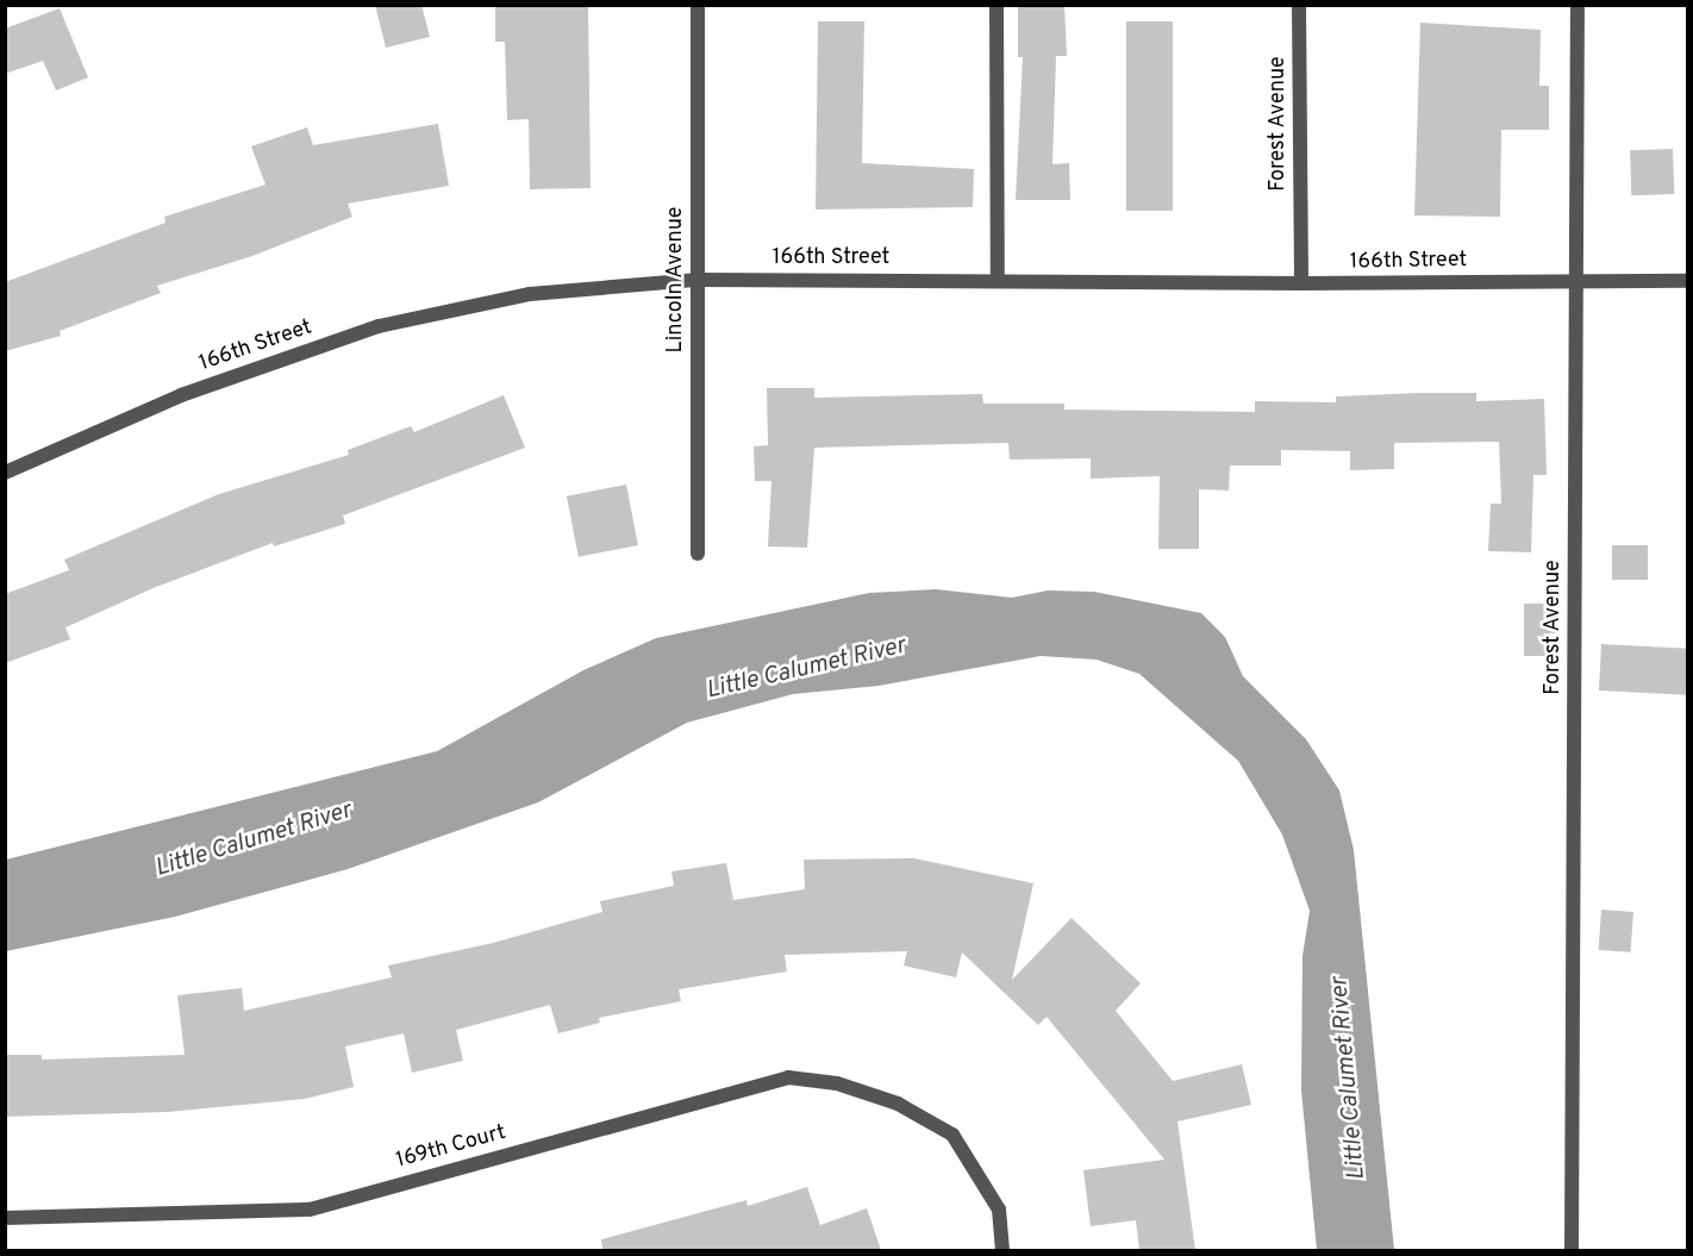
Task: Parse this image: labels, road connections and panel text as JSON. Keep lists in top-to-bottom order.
{
  "streets": {
    "street": [
      "Forest Avenue",
      "166th Street",
      "Lincoln Avenue",
      "169th Court"
    ]
  },
  "crossings": [
    ["Forest Avenue", "166th Street"],
    ["166th Street", "Lincoln Avenue"]
  ],
  "water": ["Little Calumet River"]
}
